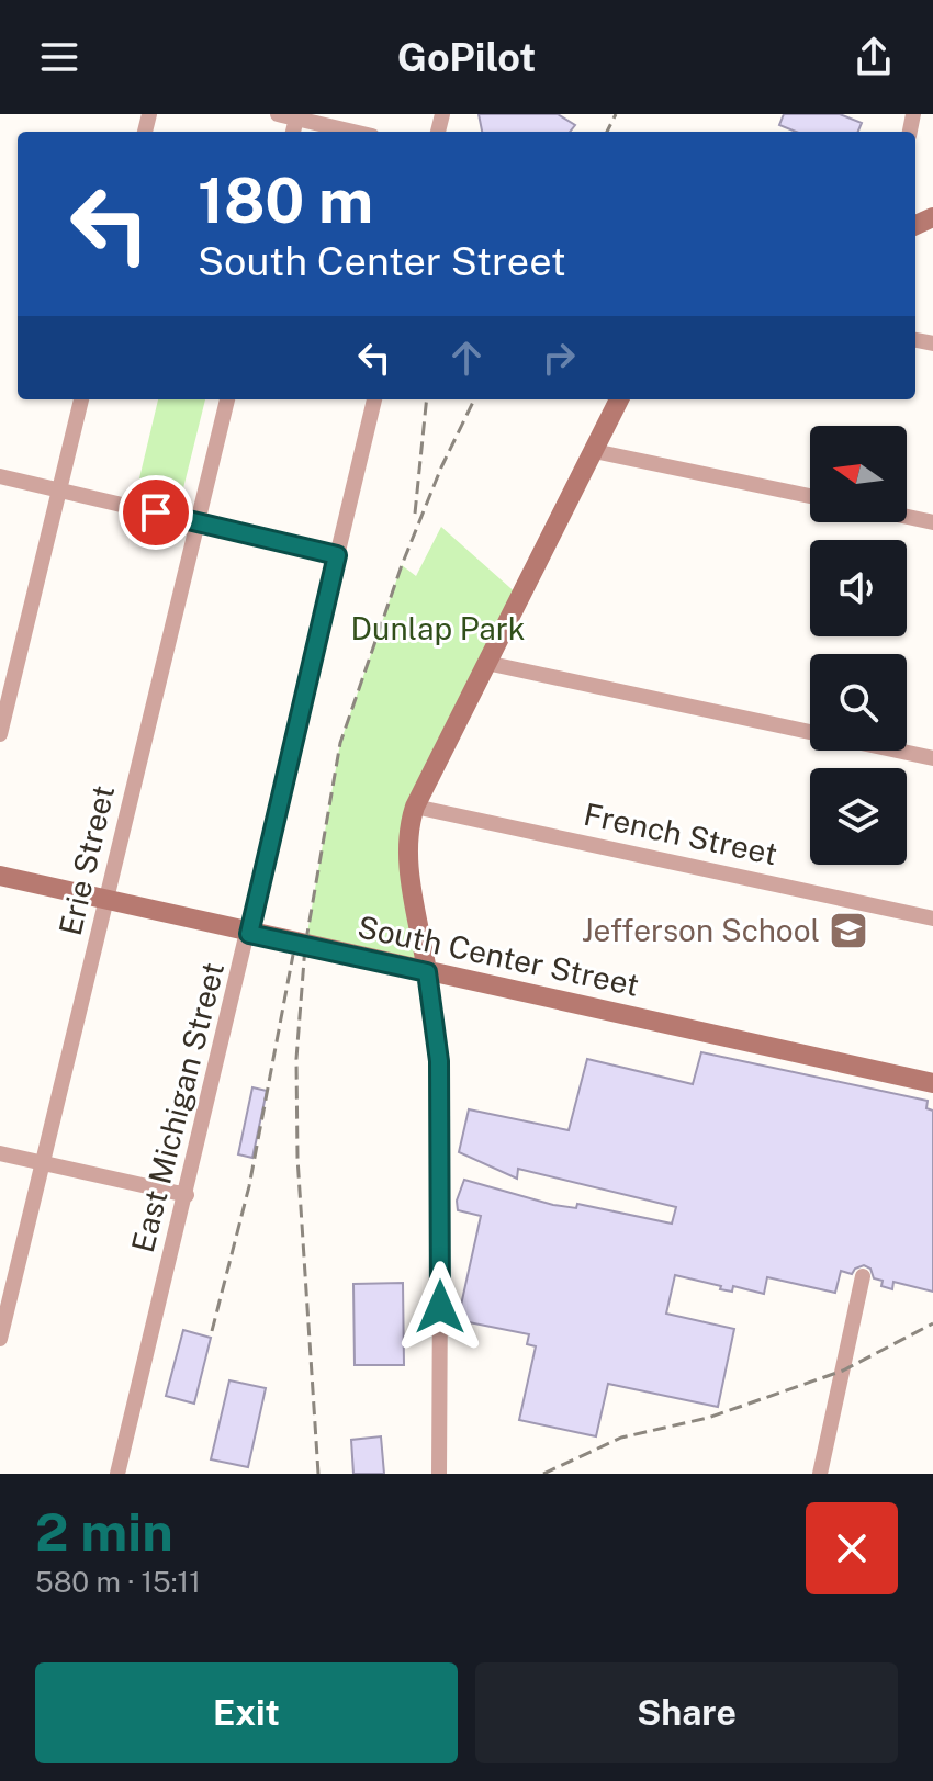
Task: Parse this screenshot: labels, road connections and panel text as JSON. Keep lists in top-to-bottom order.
{
  "streets": {
    "street": [
      "French Street",
      "Erie Street",
      "South Center Street",
      "East Michigan Street"
    ]
  },
  "crossings": [
    ["Erie Street", "South Center Street"],
    ["South Center Street", "East Michigan Street"]
  ],
  "parks": ["Dunlap Park"],
  "places": {
    "school or university": ["Jefferson School"]
  },
  "north": "left",
  "page": {
    "header": "GoPilot",
    "turn": ["180 m", "South Center Street"],
    "heading": ["2 min", "580 m · 15:11"],
    "buttons": ["Exit", "Share"]
  }
}
